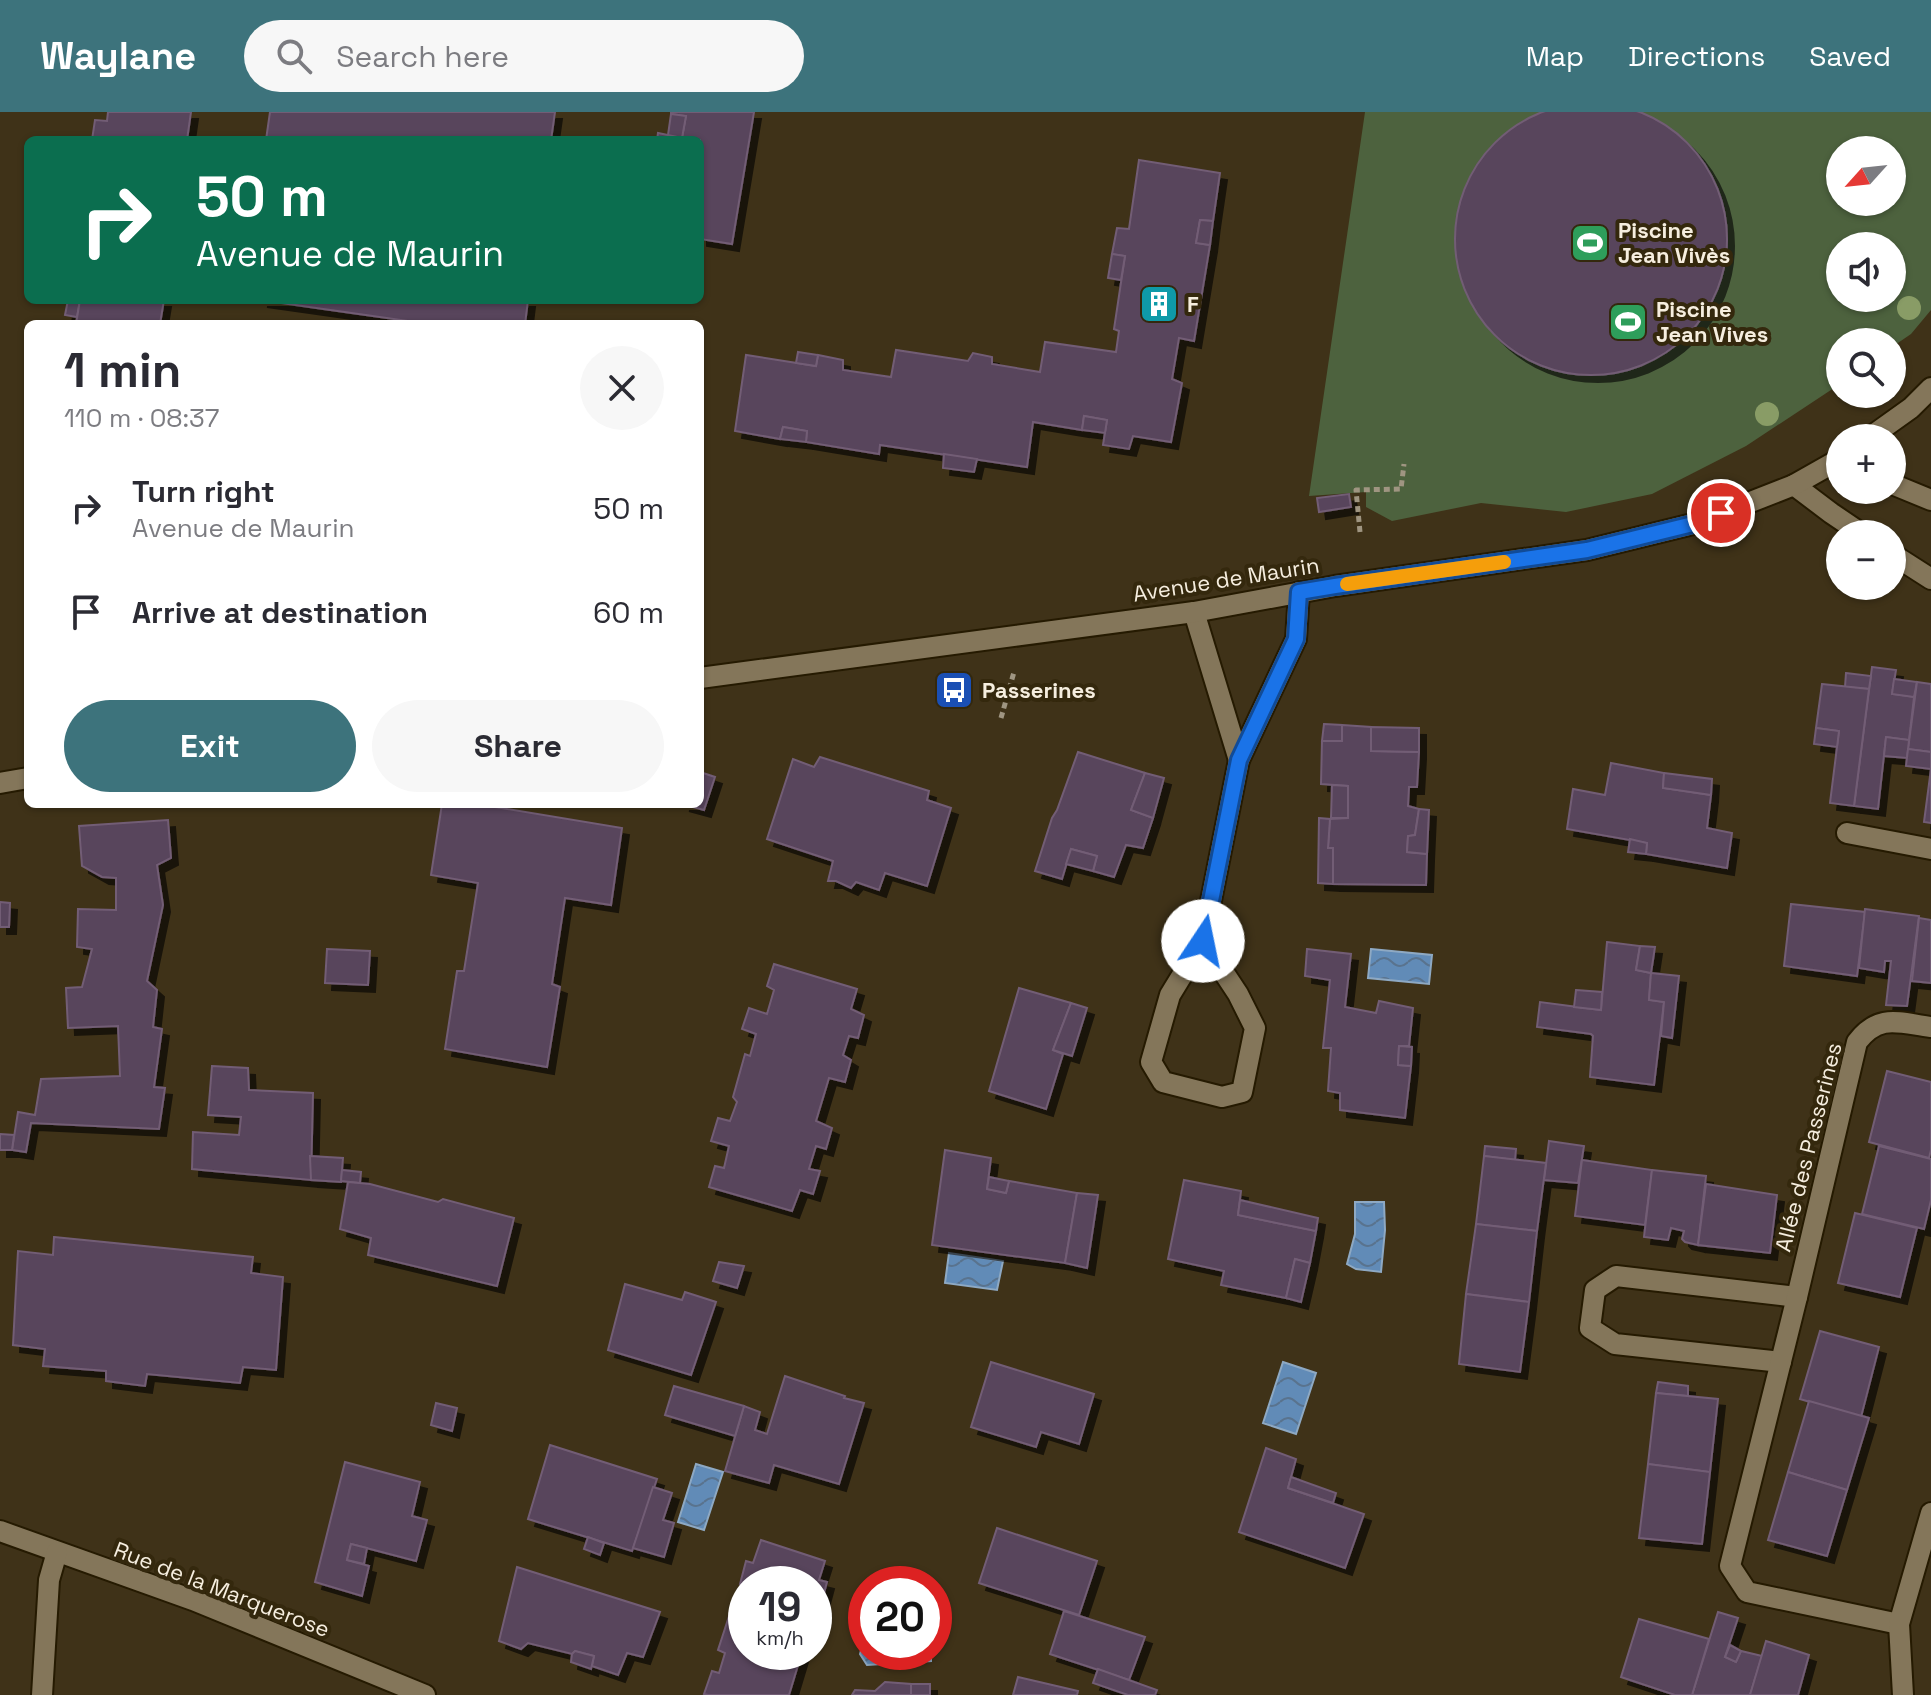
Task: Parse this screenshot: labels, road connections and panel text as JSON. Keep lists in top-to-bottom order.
{
  "streets": {
    "street": ["Avenue de Maurin", "Allée des Passerines", "Rue de la Marquerose"]
  },
  "places": {
    "sports": ["Piscine Jean Vivès", "Piscine Jean Vives"],
    "building": ["F"],
    "bus stop": ["Passerines"]
  },
  "north": "bottom left",
  "page": {
    "header": "Waylane",
    "search": "Search here",
    "nav": ["Map", "Directions", "Saved"],
    "map_buttons": ["+", "−"],
    "turn": ["50 m", "Avenue de Maurin"],
    "heading": ["1 min", "110 m · 08:37"],
    "list": [
      {
        "name": "Turn right",
        "note": "Avenue de Maurin",
        "value": "50 m"
      },
      {
        "name": "Arrive at destination",
        "value": "60 m"
      }
    ],
    "buttons": ["Exit", "Share"],
    "speed": "19 km/h",
    "limit": "20"
  }
}
